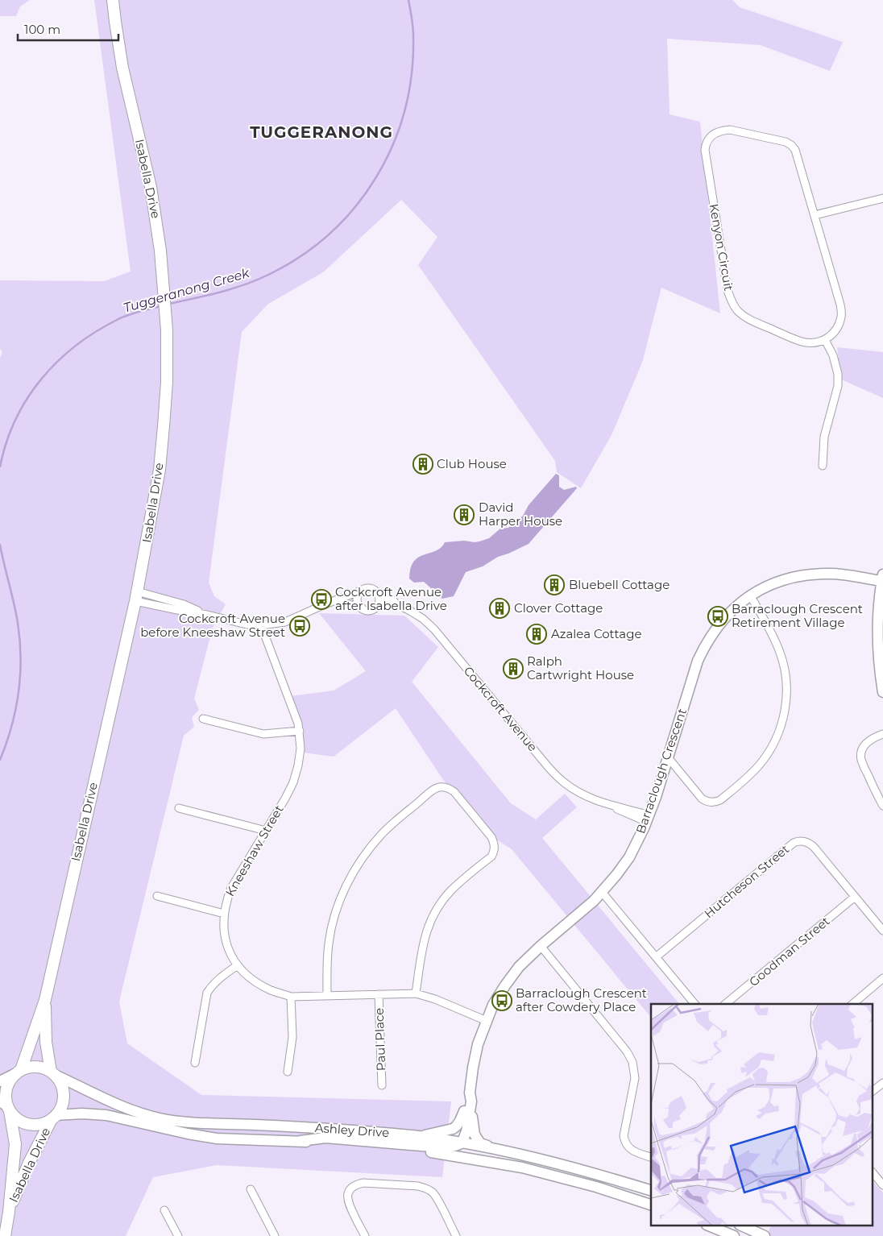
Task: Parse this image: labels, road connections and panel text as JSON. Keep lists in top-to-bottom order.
{
  "streets": {
    "main road": ["Isabella Drive", "Barraclough Crescent", "Ashley Drive"],
    "street": [
      "Kenyon Circuit",
      "Cockcroft Avenue",
      "Kneeshaw Street",
      "Hutcheson Street",
      "Goodman Street",
      "Paul Place"
    ]
  },
  "crossings": [
    ["Isabella Drive", "Ashley Drive"],
    ["Cockcroft Avenue", "Barraclough Crescent"],
    ["Barraclough Crescent", "Kneeshaw Street"],
    ["Barraclough Crescent", "Ashley Drive"],
    ["Kneeshaw Street", "Paul Place"],
    ["Hutcheson Street", "Goodman Street"]
  ],
  "districts": ["TUGGERANONG"],
  "water": ["Tuggeranong Creek"],
  "places": {
    "building": [
      "Club House",
      "David Harper House",
      "Bluebell Cottage",
      "Clover Cottage",
      "Azalea Cottage",
      "Ralph Cartwright House"
    ],
    "bus stop": [
      "Cockcroft Avenue after Isabella Drive",
      "Barraclough Crescent Retirement Village",
      "Cockcroft Avenue before Kneeshaw Street",
      "Barraclough Crescent after Cowdery Place"
    ]
  },
  "scale_bar": "100 m"
}
